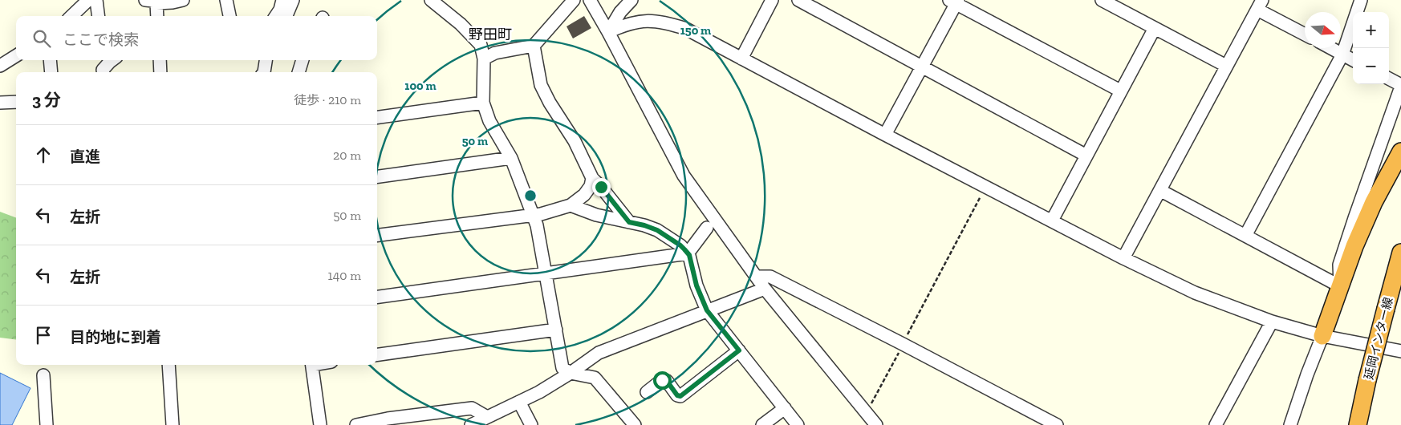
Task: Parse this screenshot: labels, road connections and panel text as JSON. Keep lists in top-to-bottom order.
{
  "streets": {
    "highway": ["延岡インター線"]
  },
  "districts": ["野田町"],
  "north": "right",
  "page": {
    "map_buttons": ["+", "−"],
    "search": "ここで検索",
    "heading": ["3 分", "徒歩 · 210 m"],
    "list": [
      ["直進", "20 m"],
      ["左折", "50 m"],
      ["左折", "140 m"],
      "目的地に到着"
    ]
  },
  "rings": ["150 m", "100 m", "50 m"]
}
